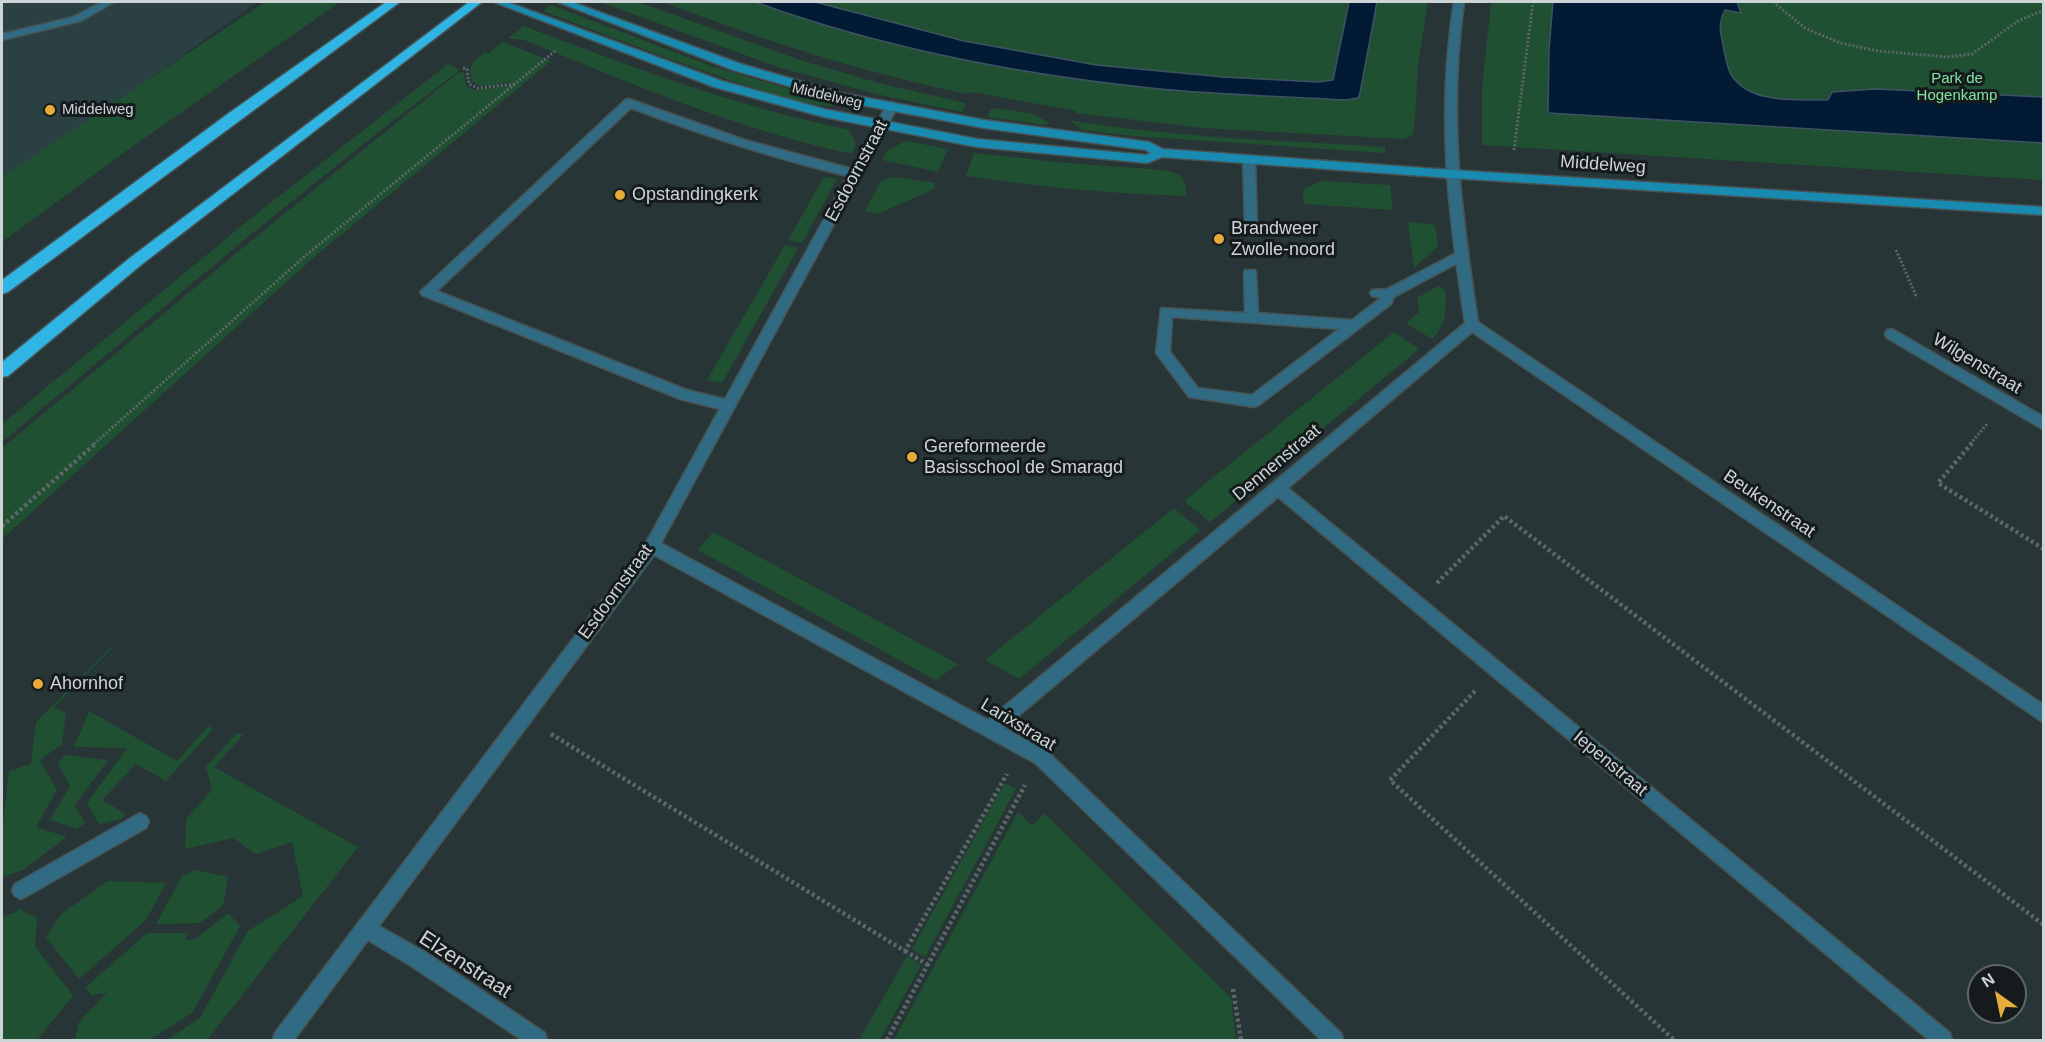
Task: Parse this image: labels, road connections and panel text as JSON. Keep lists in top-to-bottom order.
{
  "streets": {
    "main road": ["Middelweg"],
    "street": [
      "Esdoornstraat",
      "Wilgenstraat",
      "Dennenstraat",
      "Beukenstraat",
      "Larixstraat",
      "Iepenstraat",
      "Elzenstraat"
    ]
  },
  "crossings": [
    ["Middelweg", "Esdoornstraat"],
    ["Esdoornstraat", "Larixstraat"],
    ["Esdoornstraat", "Elzenstraat"],
    ["Dennenstraat", "Beukenstraat"],
    ["Dennenstraat", "Larixstraat"],
    ["Dennenstraat", "Iepenstraat"]
  ],
  "parks": ["Park de Hogenkamp"],
  "places": [
    "Middelweg",
    "Opstandingkerk",
    "Brandweer Zwolle-noord",
    "Gereformeerde Basisschool de Smaragd",
    "Ahornhof"
  ],
  "north": "top left"
}
